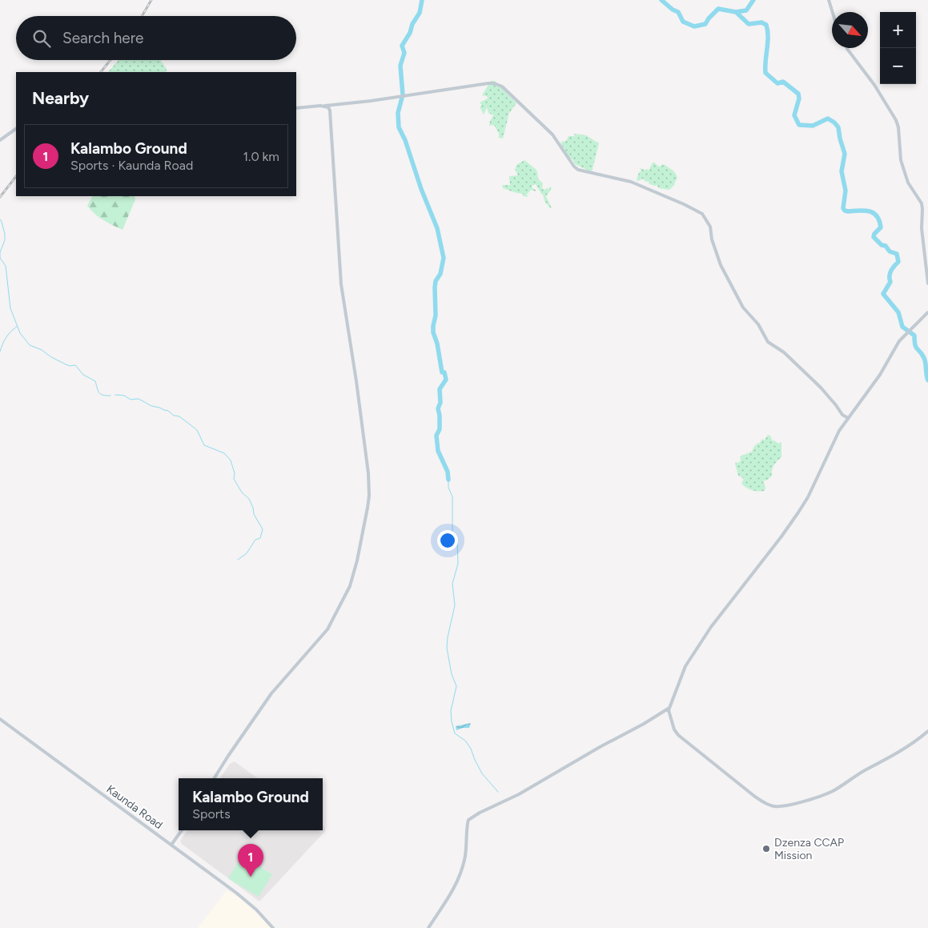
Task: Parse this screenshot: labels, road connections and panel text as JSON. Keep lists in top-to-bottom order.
{
  "streets": {
    "street": ["Kaunda Road"]
  },
  "places": ["Dzenza CCAP Mission"],
  "north": "bottom right",
  "page": {
    "map_buttons": ["+", "−"],
    "search": "Search here",
    "heading": "Nearby",
    "list": [
      {
        "mark": "1",
        "name": "Kalambo Ground",
        "note": "Sports · Kaunda Road",
        "value": "1.0 km"
      }
    ],
    "popup": ["Kalambo Ground", "Sports"],
    "pins": "1"
  }
}
